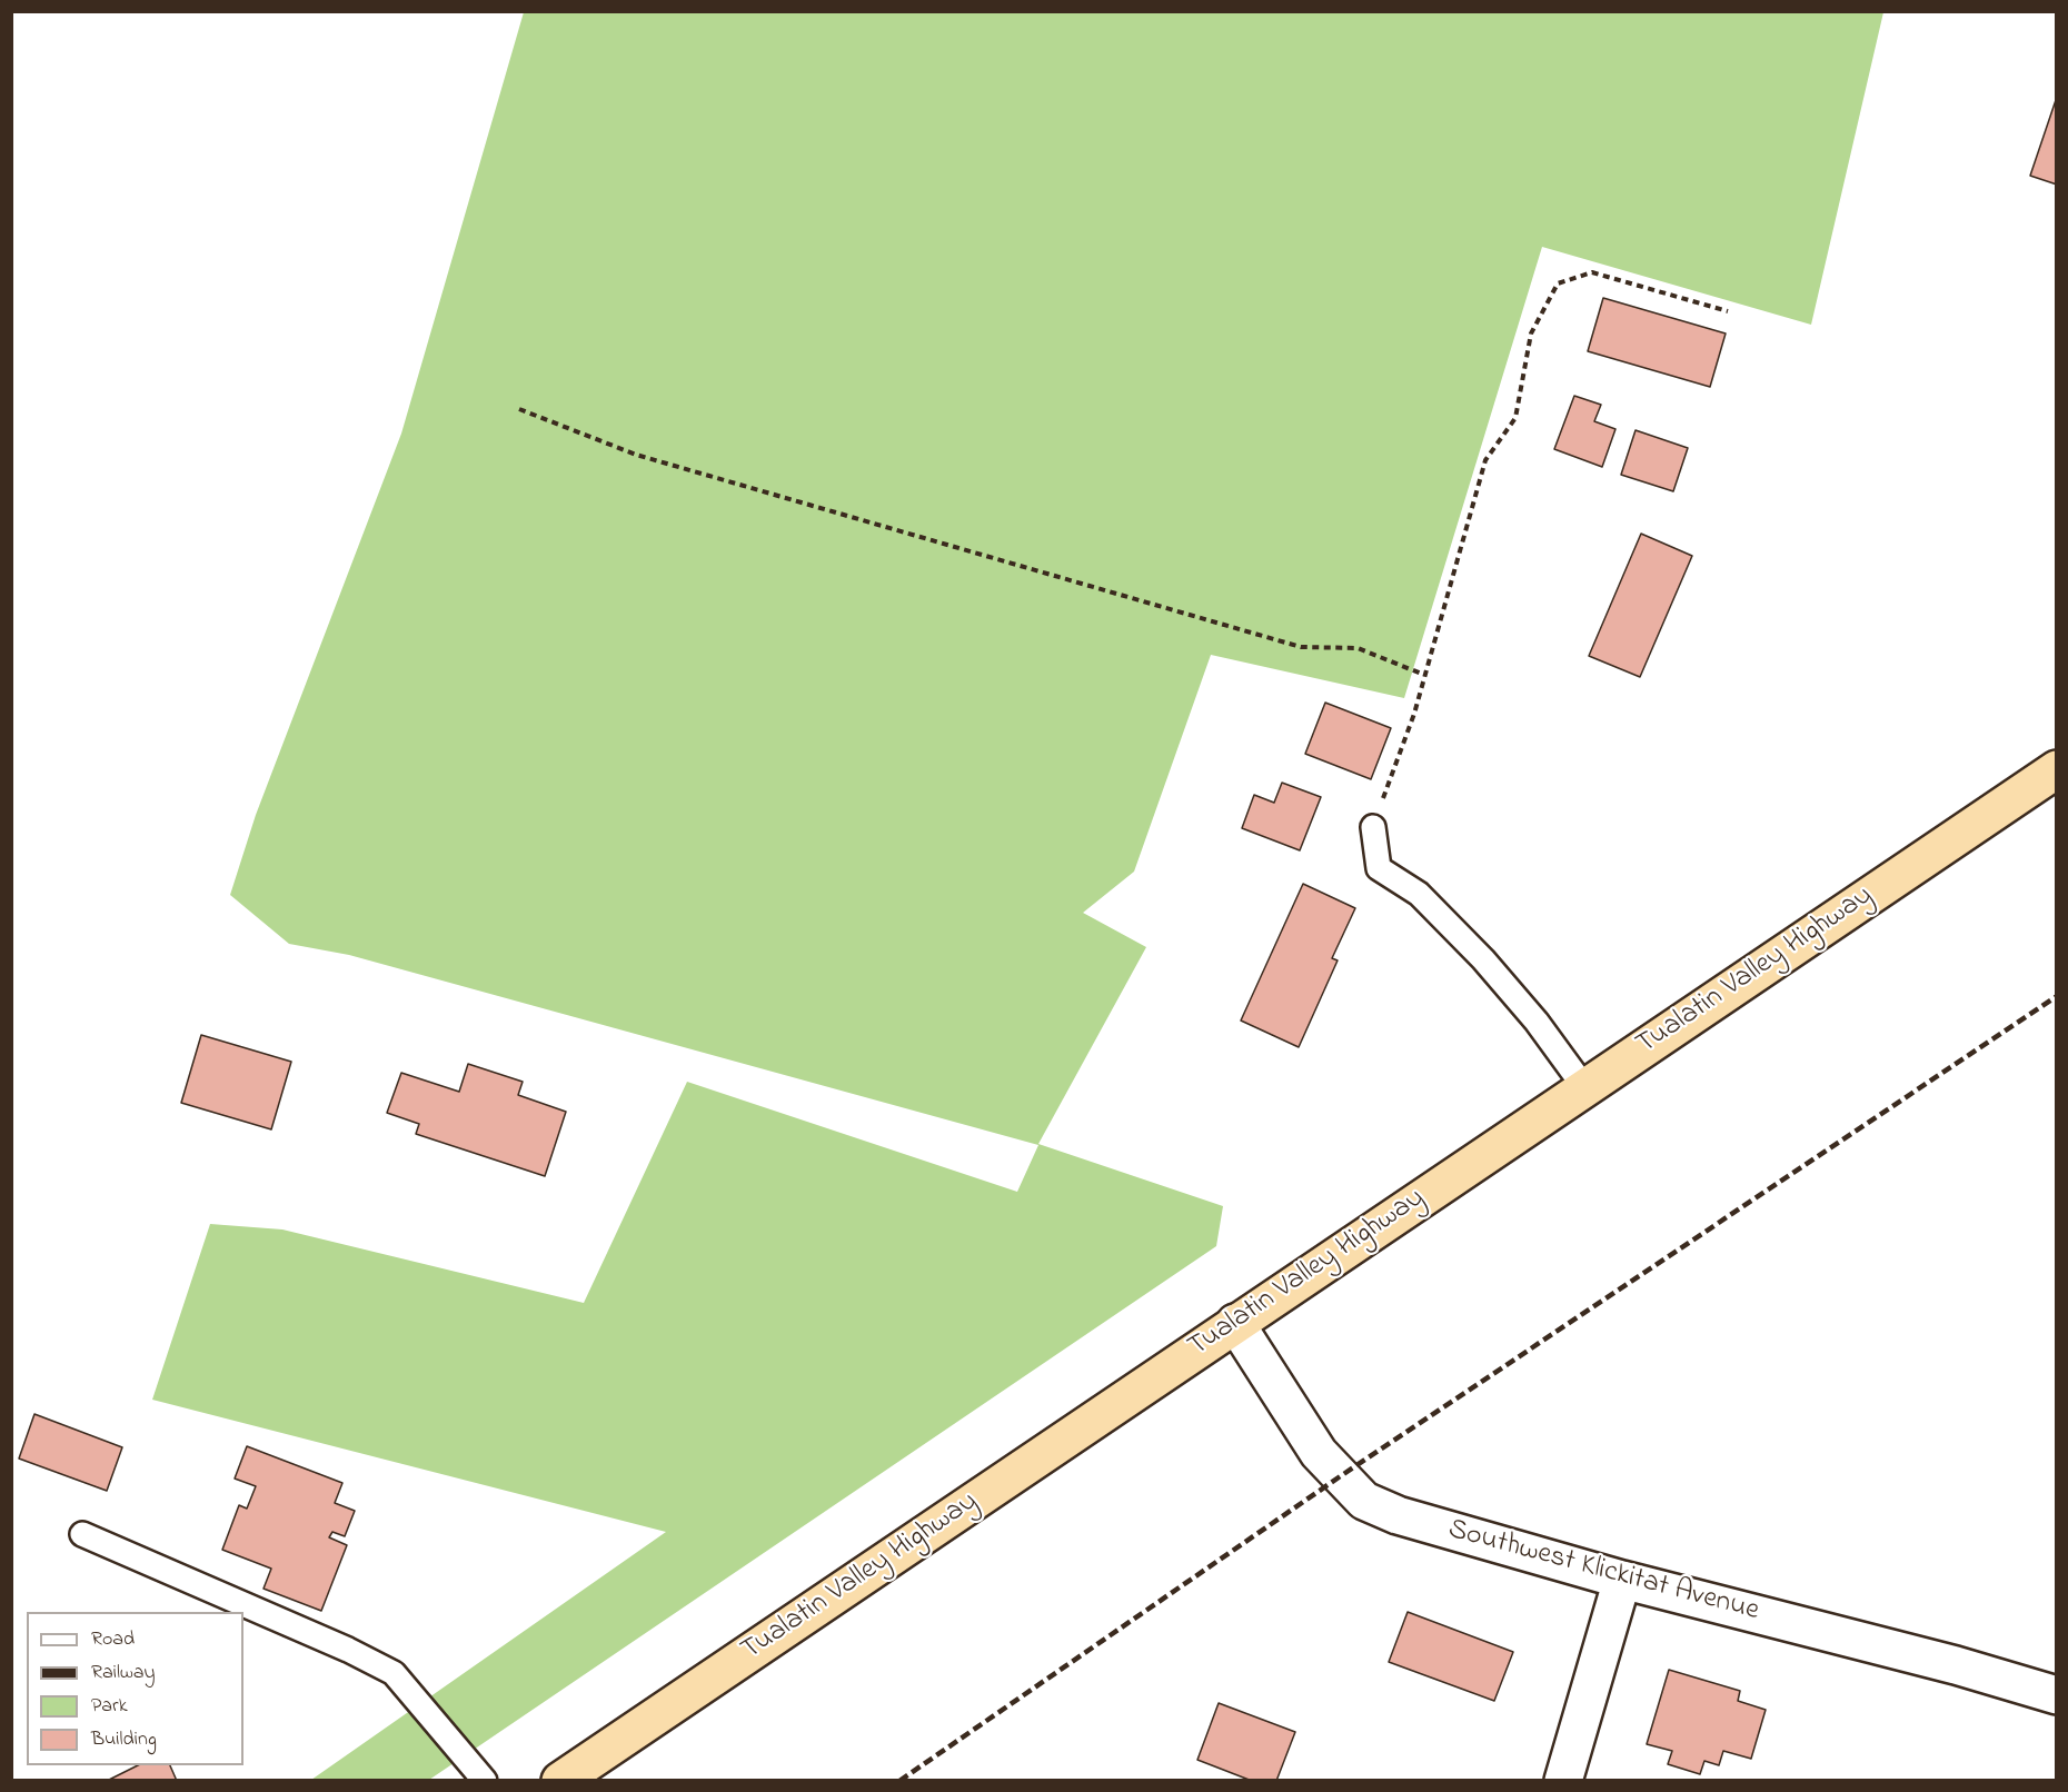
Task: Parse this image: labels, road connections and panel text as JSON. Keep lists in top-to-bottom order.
{
  "streets": {
    "highway": ["Tualatin Valley Highway"],
    "street": ["Southwest Klickitat Avenue"]
  },
  "crossings": [
    ["Tualatin Valley Highway", "Southwest Klickitat Avenue"]
  ],
  "legend": [
    "Road",
    "Railway",
    "Park",
    "Building"
  ]
}
